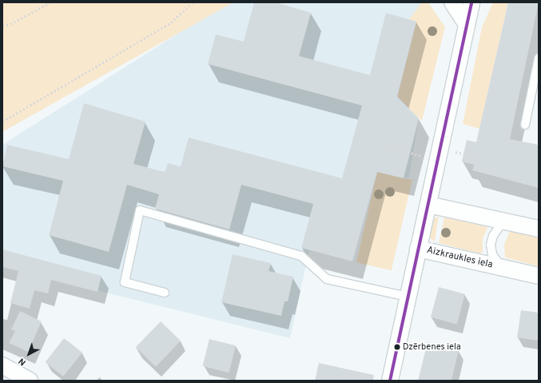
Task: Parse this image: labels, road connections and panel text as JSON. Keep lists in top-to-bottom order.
{
  "streets": {
    "street": ["Aizkraukles iela"]
  },
  "places": ["Dzērbenes iela"],
  "north": "bottom left"
}
